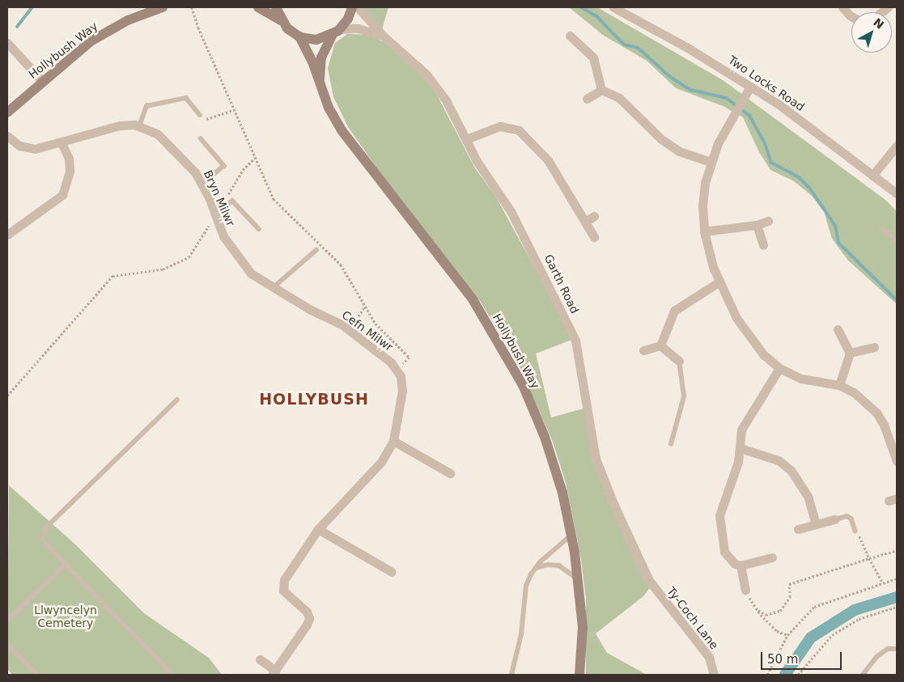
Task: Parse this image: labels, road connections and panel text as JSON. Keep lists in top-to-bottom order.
{
  "streets": {
    "street": [
      "Hollybush Way",
      "Two Locks Road",
      "Bryn Milwr",
      "Garth Road",
      "Cefn Milwr",
      "Ty-Coch Lane"
    ]
  },
  "crossings": [
    ["Hollybush Way", "Garth Road"],
    ["Bryn Milwr", "Cefn Milwr"],
    ["Garth Road", "Ty-Coch Lane"]
  ],
  "districts": ["HOLLYBUSH"],
  "parks": ["Llwyncelyn Cemetery"],
  "scale_bar": "50 m",
  "north": "top right"
}
